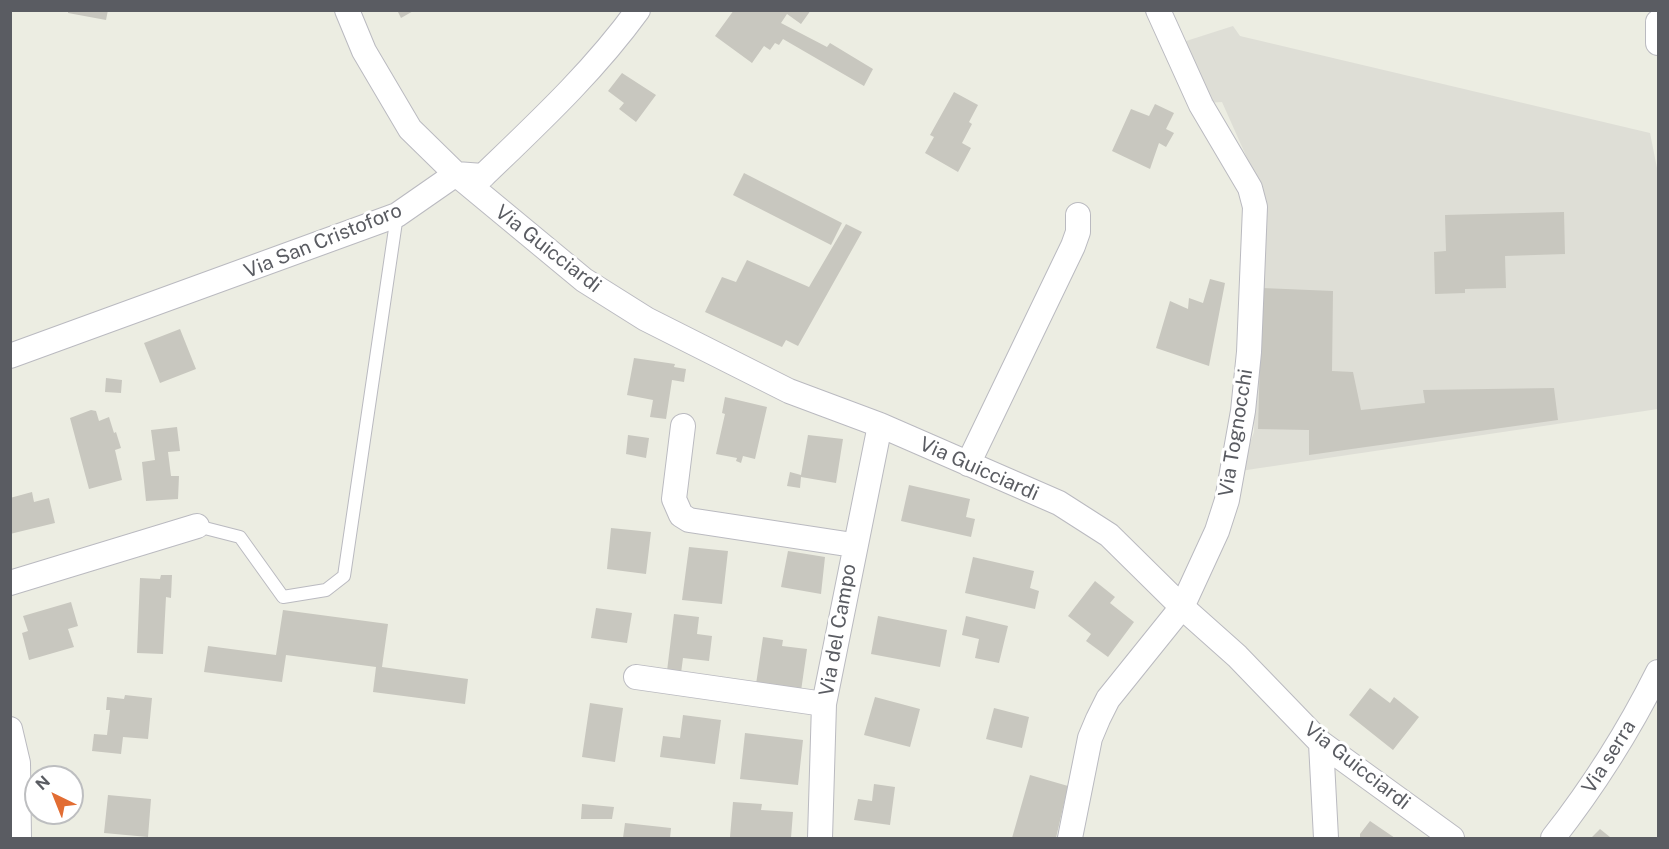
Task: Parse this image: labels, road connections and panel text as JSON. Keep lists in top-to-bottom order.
{
  "streets": {
    "street": [
      "Via San Cristoforo",
      "Via Guicciardi",
      "Via Tognocchi",
      "Via del Campo",
      "Via serra"
    ]
  },
  "crossings": [
    ["Via San Cristoforo", "Via Guicciardi"],
    ["Via Guicciardi", "Via Tognocchi"],
    ["Via Guicciardi", "Via del Campo"]
  ],
  "north": "top left"
}
